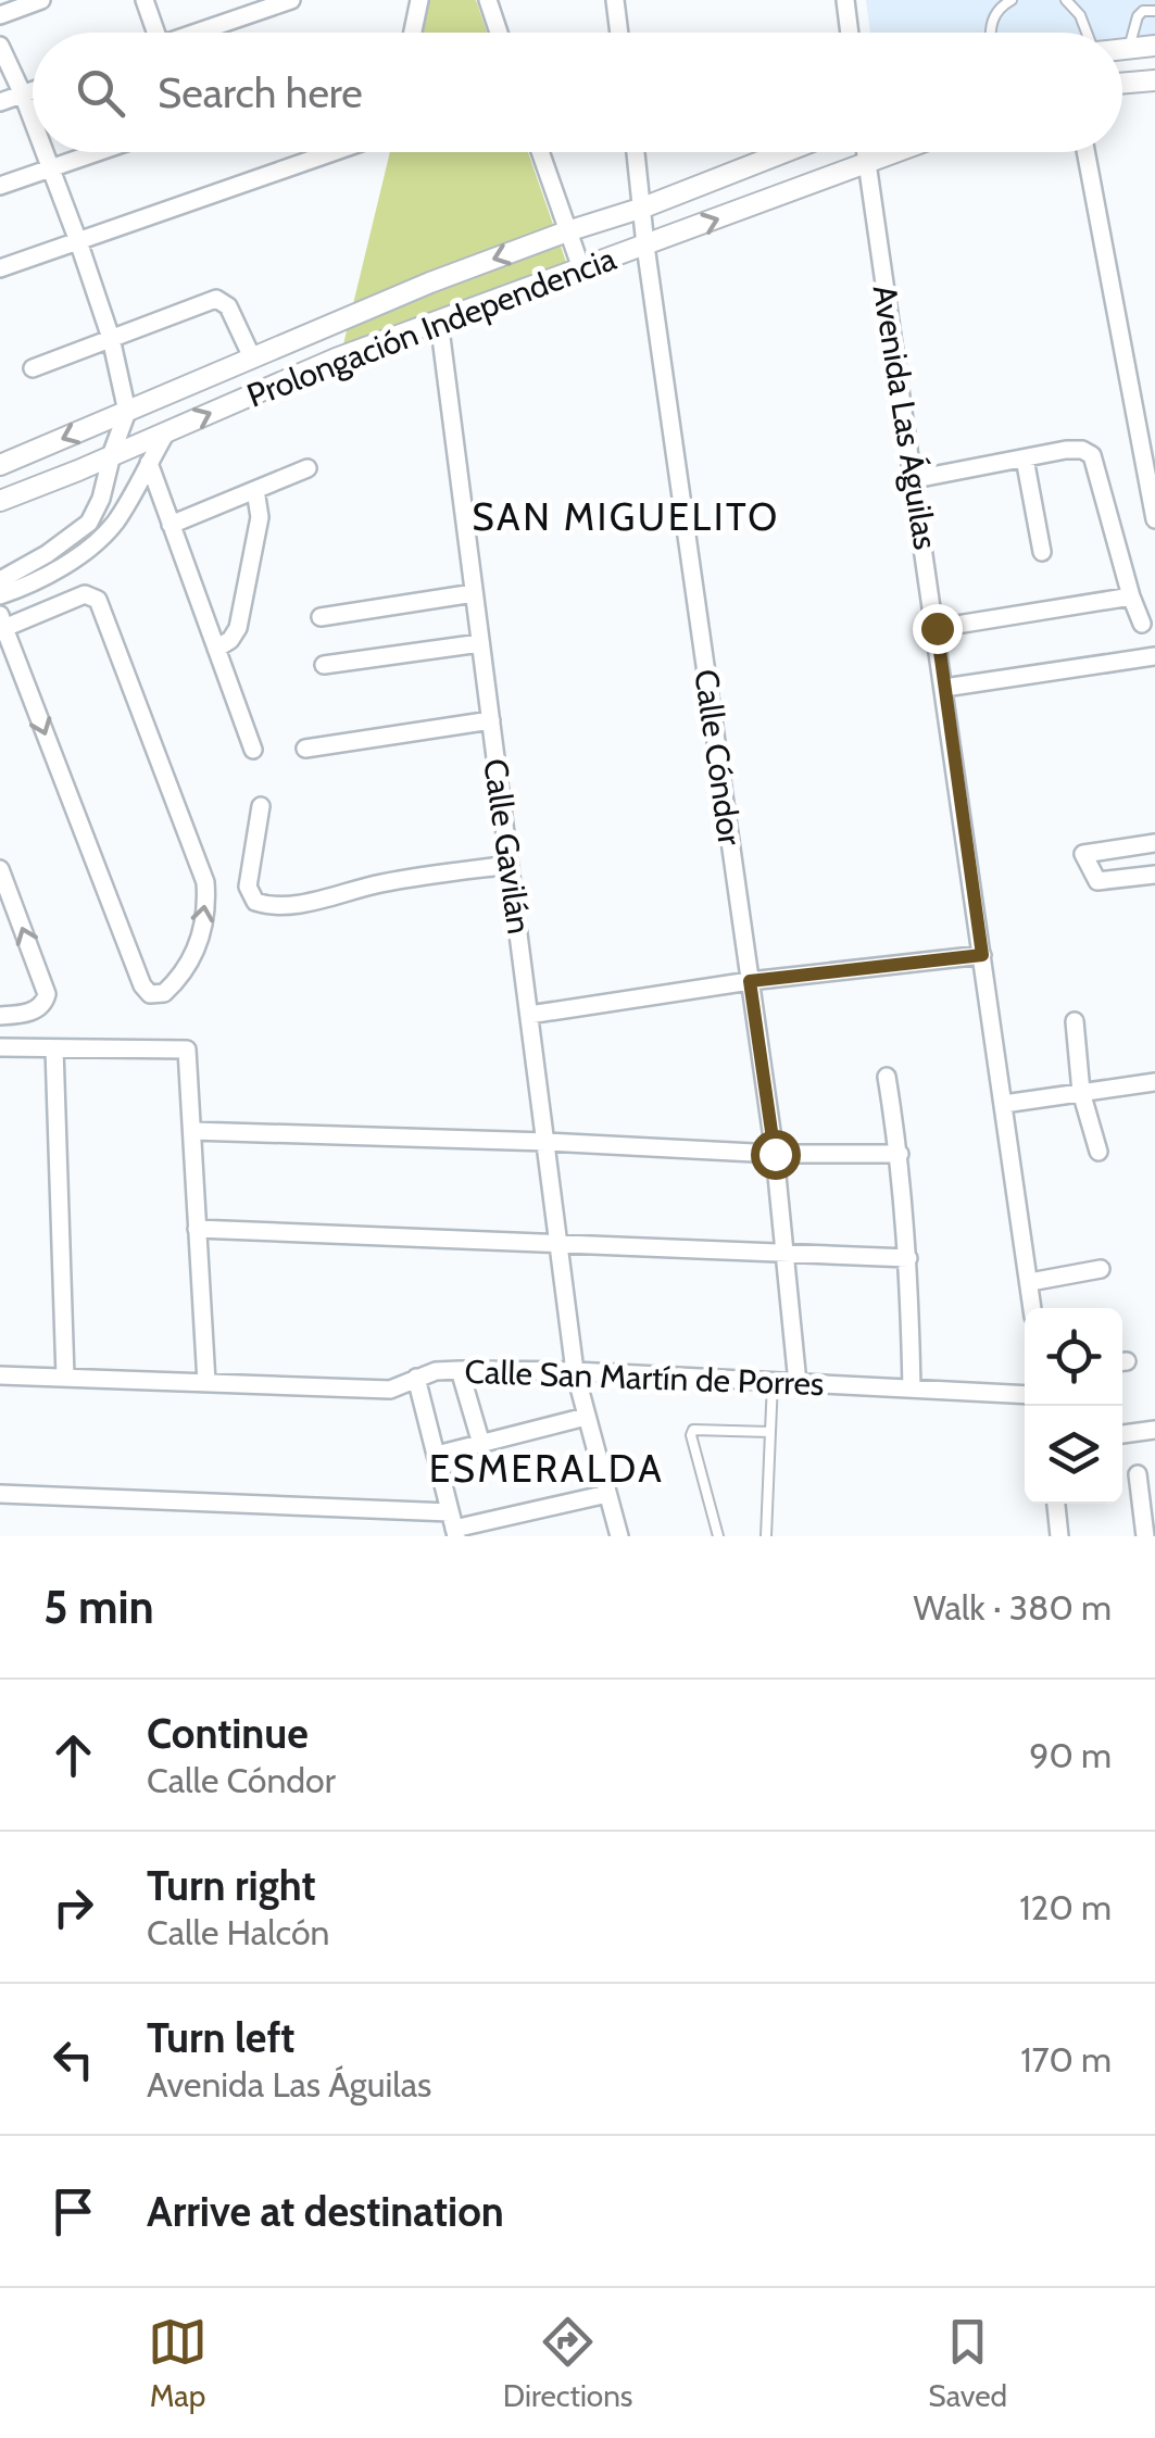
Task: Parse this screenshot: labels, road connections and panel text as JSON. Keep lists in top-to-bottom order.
{
  "streets": {
    "street": [
      "Prolongación Independencia",
      "Avenida Las Águilas",
      "Calle Cóndor",
      "Calle Gavilán",
      "Calle San Martín de Porres"
    ]
  },
  "crossings": [
    ["Prolongación Independencia", "Avenida Las Águilas"],
    ["Prolongación Independencia", "Calle Cóndor"],
    ["Prolongación Independencia", "Calle Gavilán"],
    ["Calle Cóndor", "Calle San Martín de Porres"],
    ["Calle Gavilán", "Calle San Martín de Porres"]
  ],
  "districts": ["SAN MIGUELITO", "ESMERALDA"],
  "page": {
    "search": "Search here",
    "heading": ["5 min", "Walk · 380 m"],
    "list": [
      ["Continue", "Calle Cóndor", "90 m"],
      ["Turn right", "Calle Halcón", "120 m"],
      ["Turn left", "Avenida Las Águilas", "170 m"],
      "Arrive at destination"
    ],
    "nav": ["Map", "Directions", "Saved"]
  }
}
